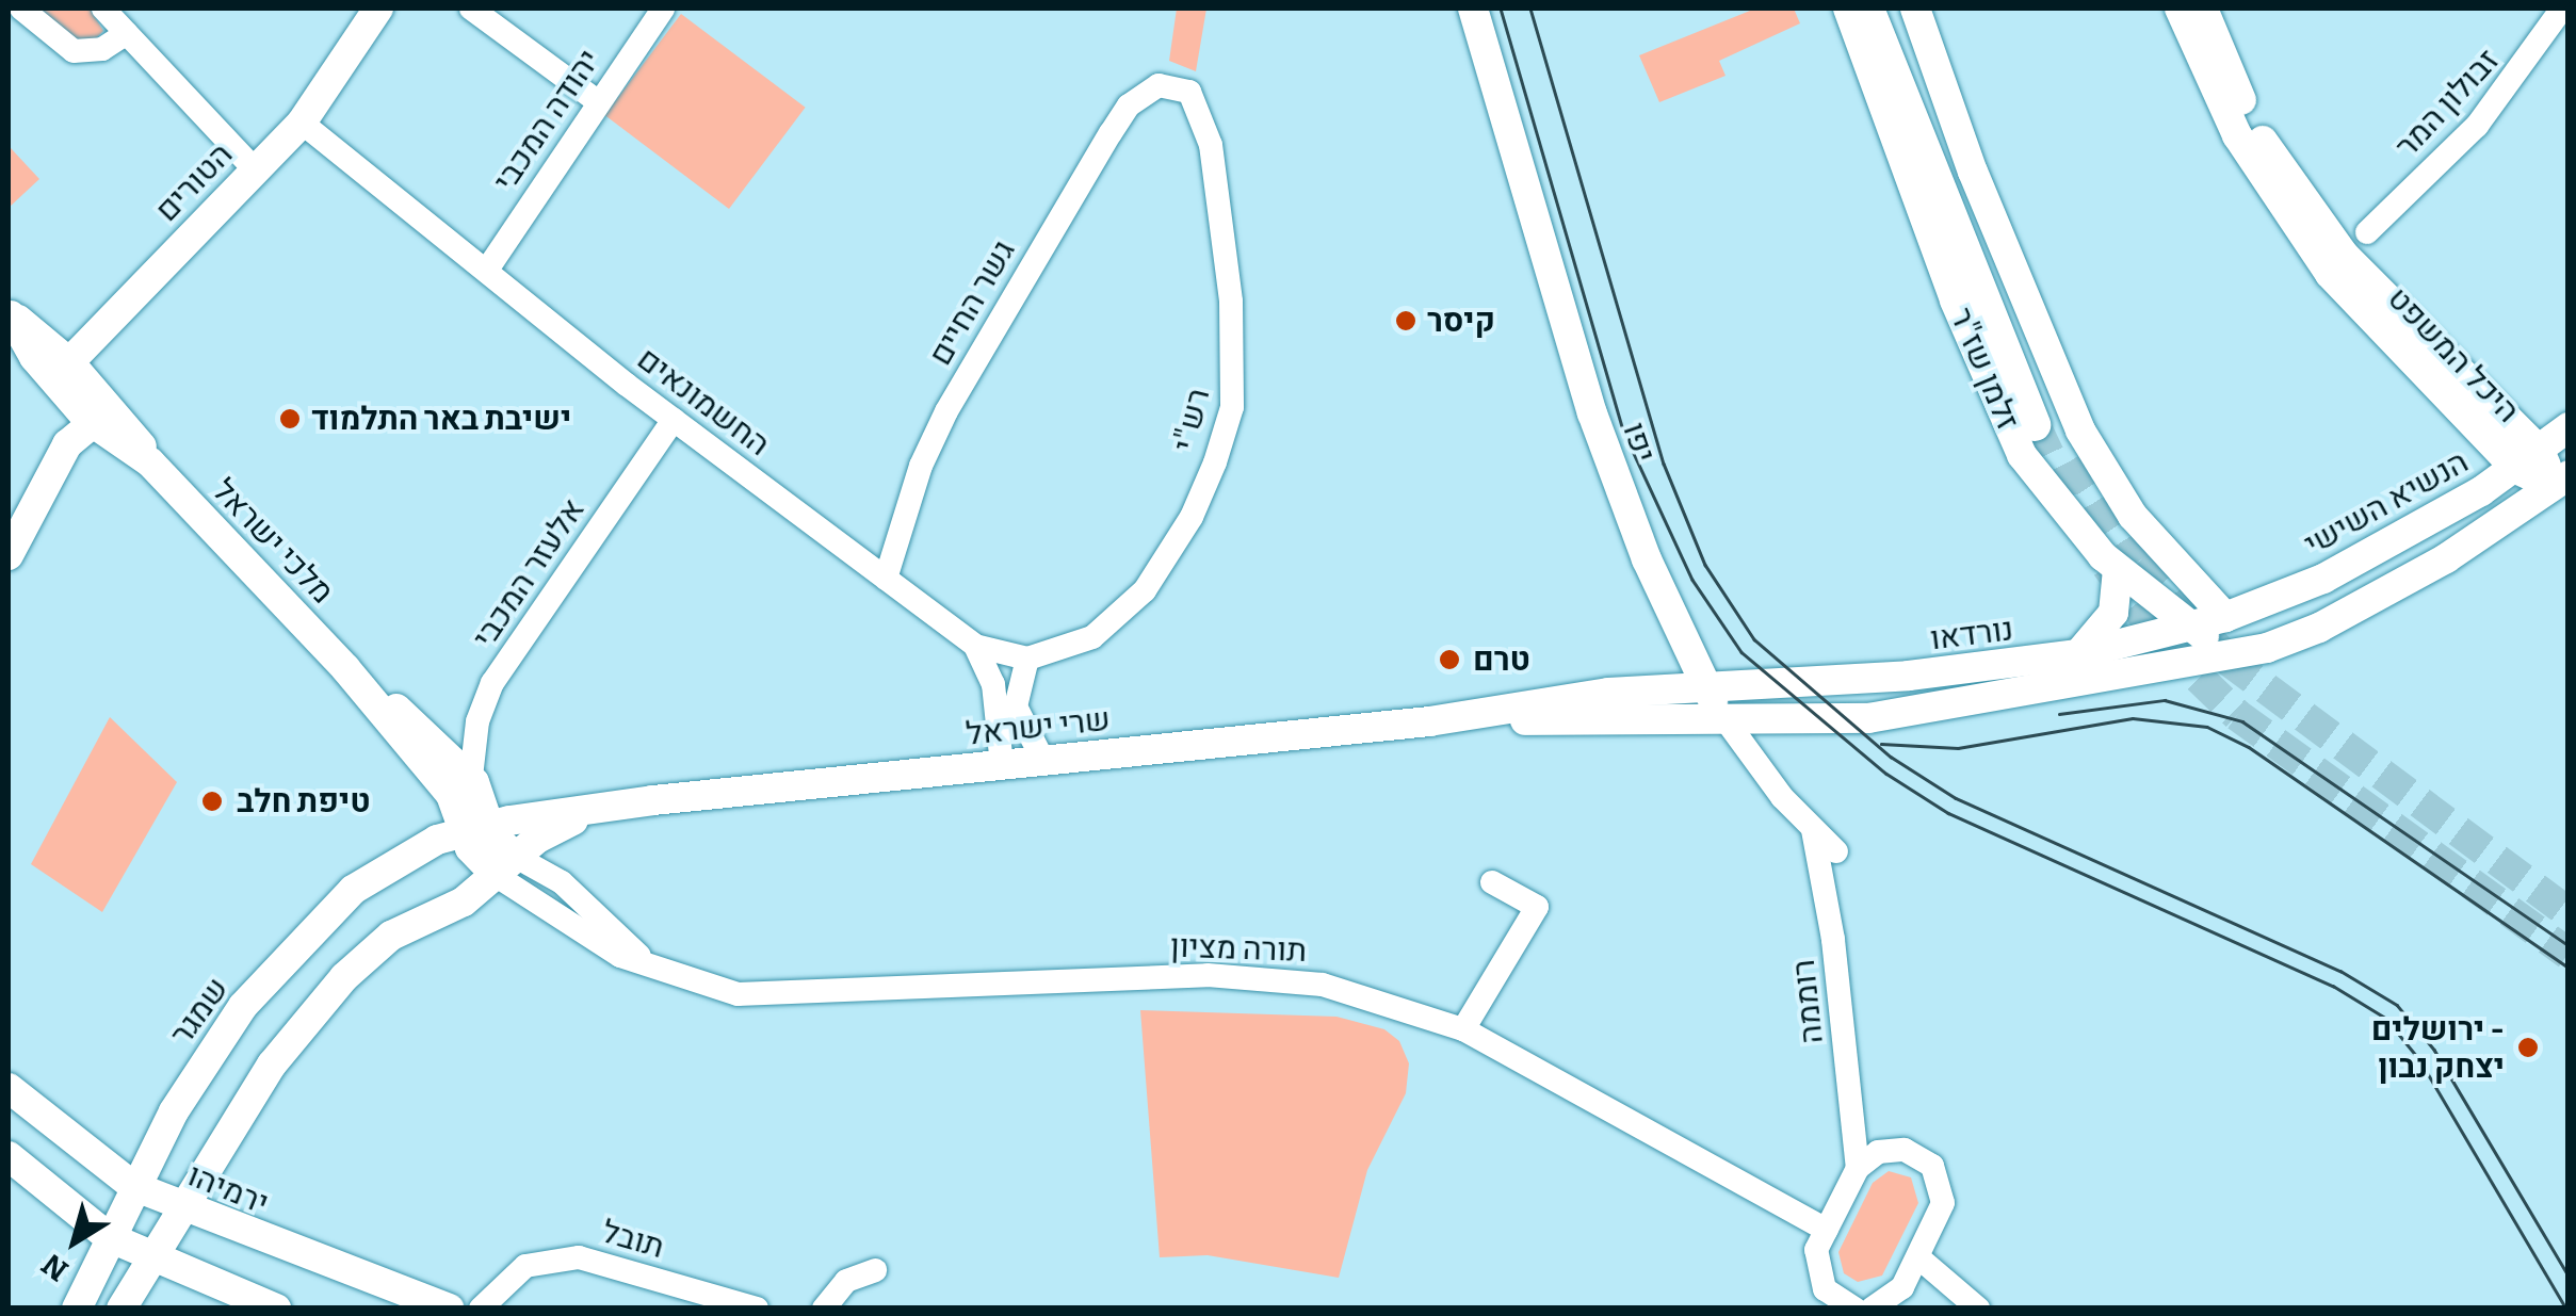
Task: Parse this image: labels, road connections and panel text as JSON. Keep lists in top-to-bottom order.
{
  "streets": {
    "main road": ["זלמן שז\"ר"],
    "street": [
      "זבולון המר",
      "יהודה המכבי",
      "הטורים",
      "גשר החיים",
      "היכל המשפט",
      "החשמונאים",
      "רש\"י",
      "יפו",
      "הנשיא השישי",
      "מלכי ישראל",
      "אלעזר המכבי",
      "נורדאו",
      "שרי ישראל",
      "תורה מציון",
      "רוממה",
      "שמגר",
      "ירמיהו",
      "תובל"
    ]
  },
  "crossings": [
    ["יהודה המכבי", "החשמונאים"],
    ["הטורים", "החשמונאים"],
    ["הטורים", "מלכי ישראל"],
    ["גשר החיים", "החשמונאים"],
    ["גשר החיים", "רש\"י"],
    ["היכל המשפט", "הנשיא השישי"],
    ["זלמן שז\"ר", "הנשיא השישי"],
    ["זלמן שז\"ר", "נורדאו"],
    ["החשמונאים", "אלעזר המכבי"],
    ["יפו", "נורדאו"],
    ["יפו", "שרי ישראל"],
    ["יפו", "רוממה"],
    ["הנשיא השישי", "נורדאו"],
    ["מלכי ישראל", "אלעזר המכבי"],
    ["מלכי ישראל", "שרי ישראל"],
    ["מלכי ישראל", "תורה מציון"],
    ["מלכי ישראל", "שמגר"],
    ["נורדאו", "שרי ישראל"],
    ["שרי ישראל", "תורה מציון"],
    ["שרי ישראל", "שמגר"],
    ["שמגר", "ירמיהו"]
  ],
  "places": [
    "קיסר",
    "ישיבת באר התלמוד",
    "טרם",
    "טיפת חלב",
    "ירושלים - יצחק נבון"
  ],
  "north": "bottom left"
}
